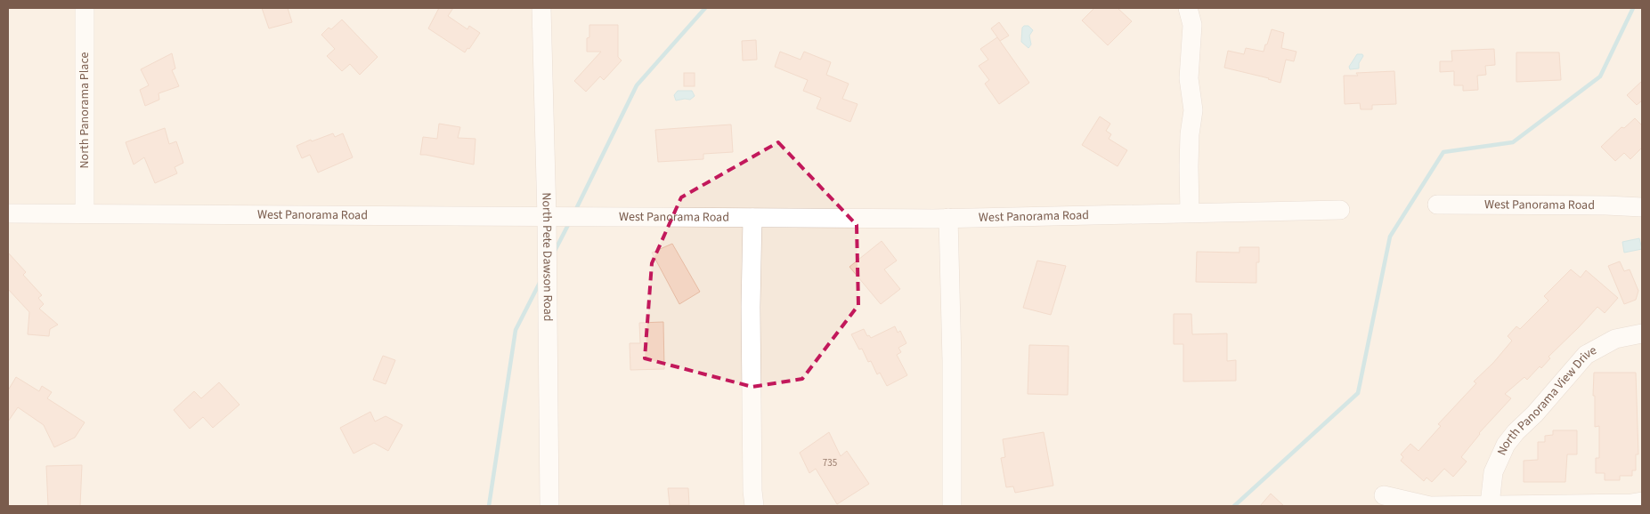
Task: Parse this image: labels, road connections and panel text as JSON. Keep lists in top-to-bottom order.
{
  "streets": {
    "street": [
      "North Panorama Place",
      "West Panorama Road",
      "North Pete Dawson Road",
      "North Panorama View Drive"
    ]
  },
  "crossings": [
    ["North Panorama Place", "West Panorama Road"],
    ["West Panorama Road", "North Pete Dawson Road"]
  ],
  "house_numbers": ["735"]
}
